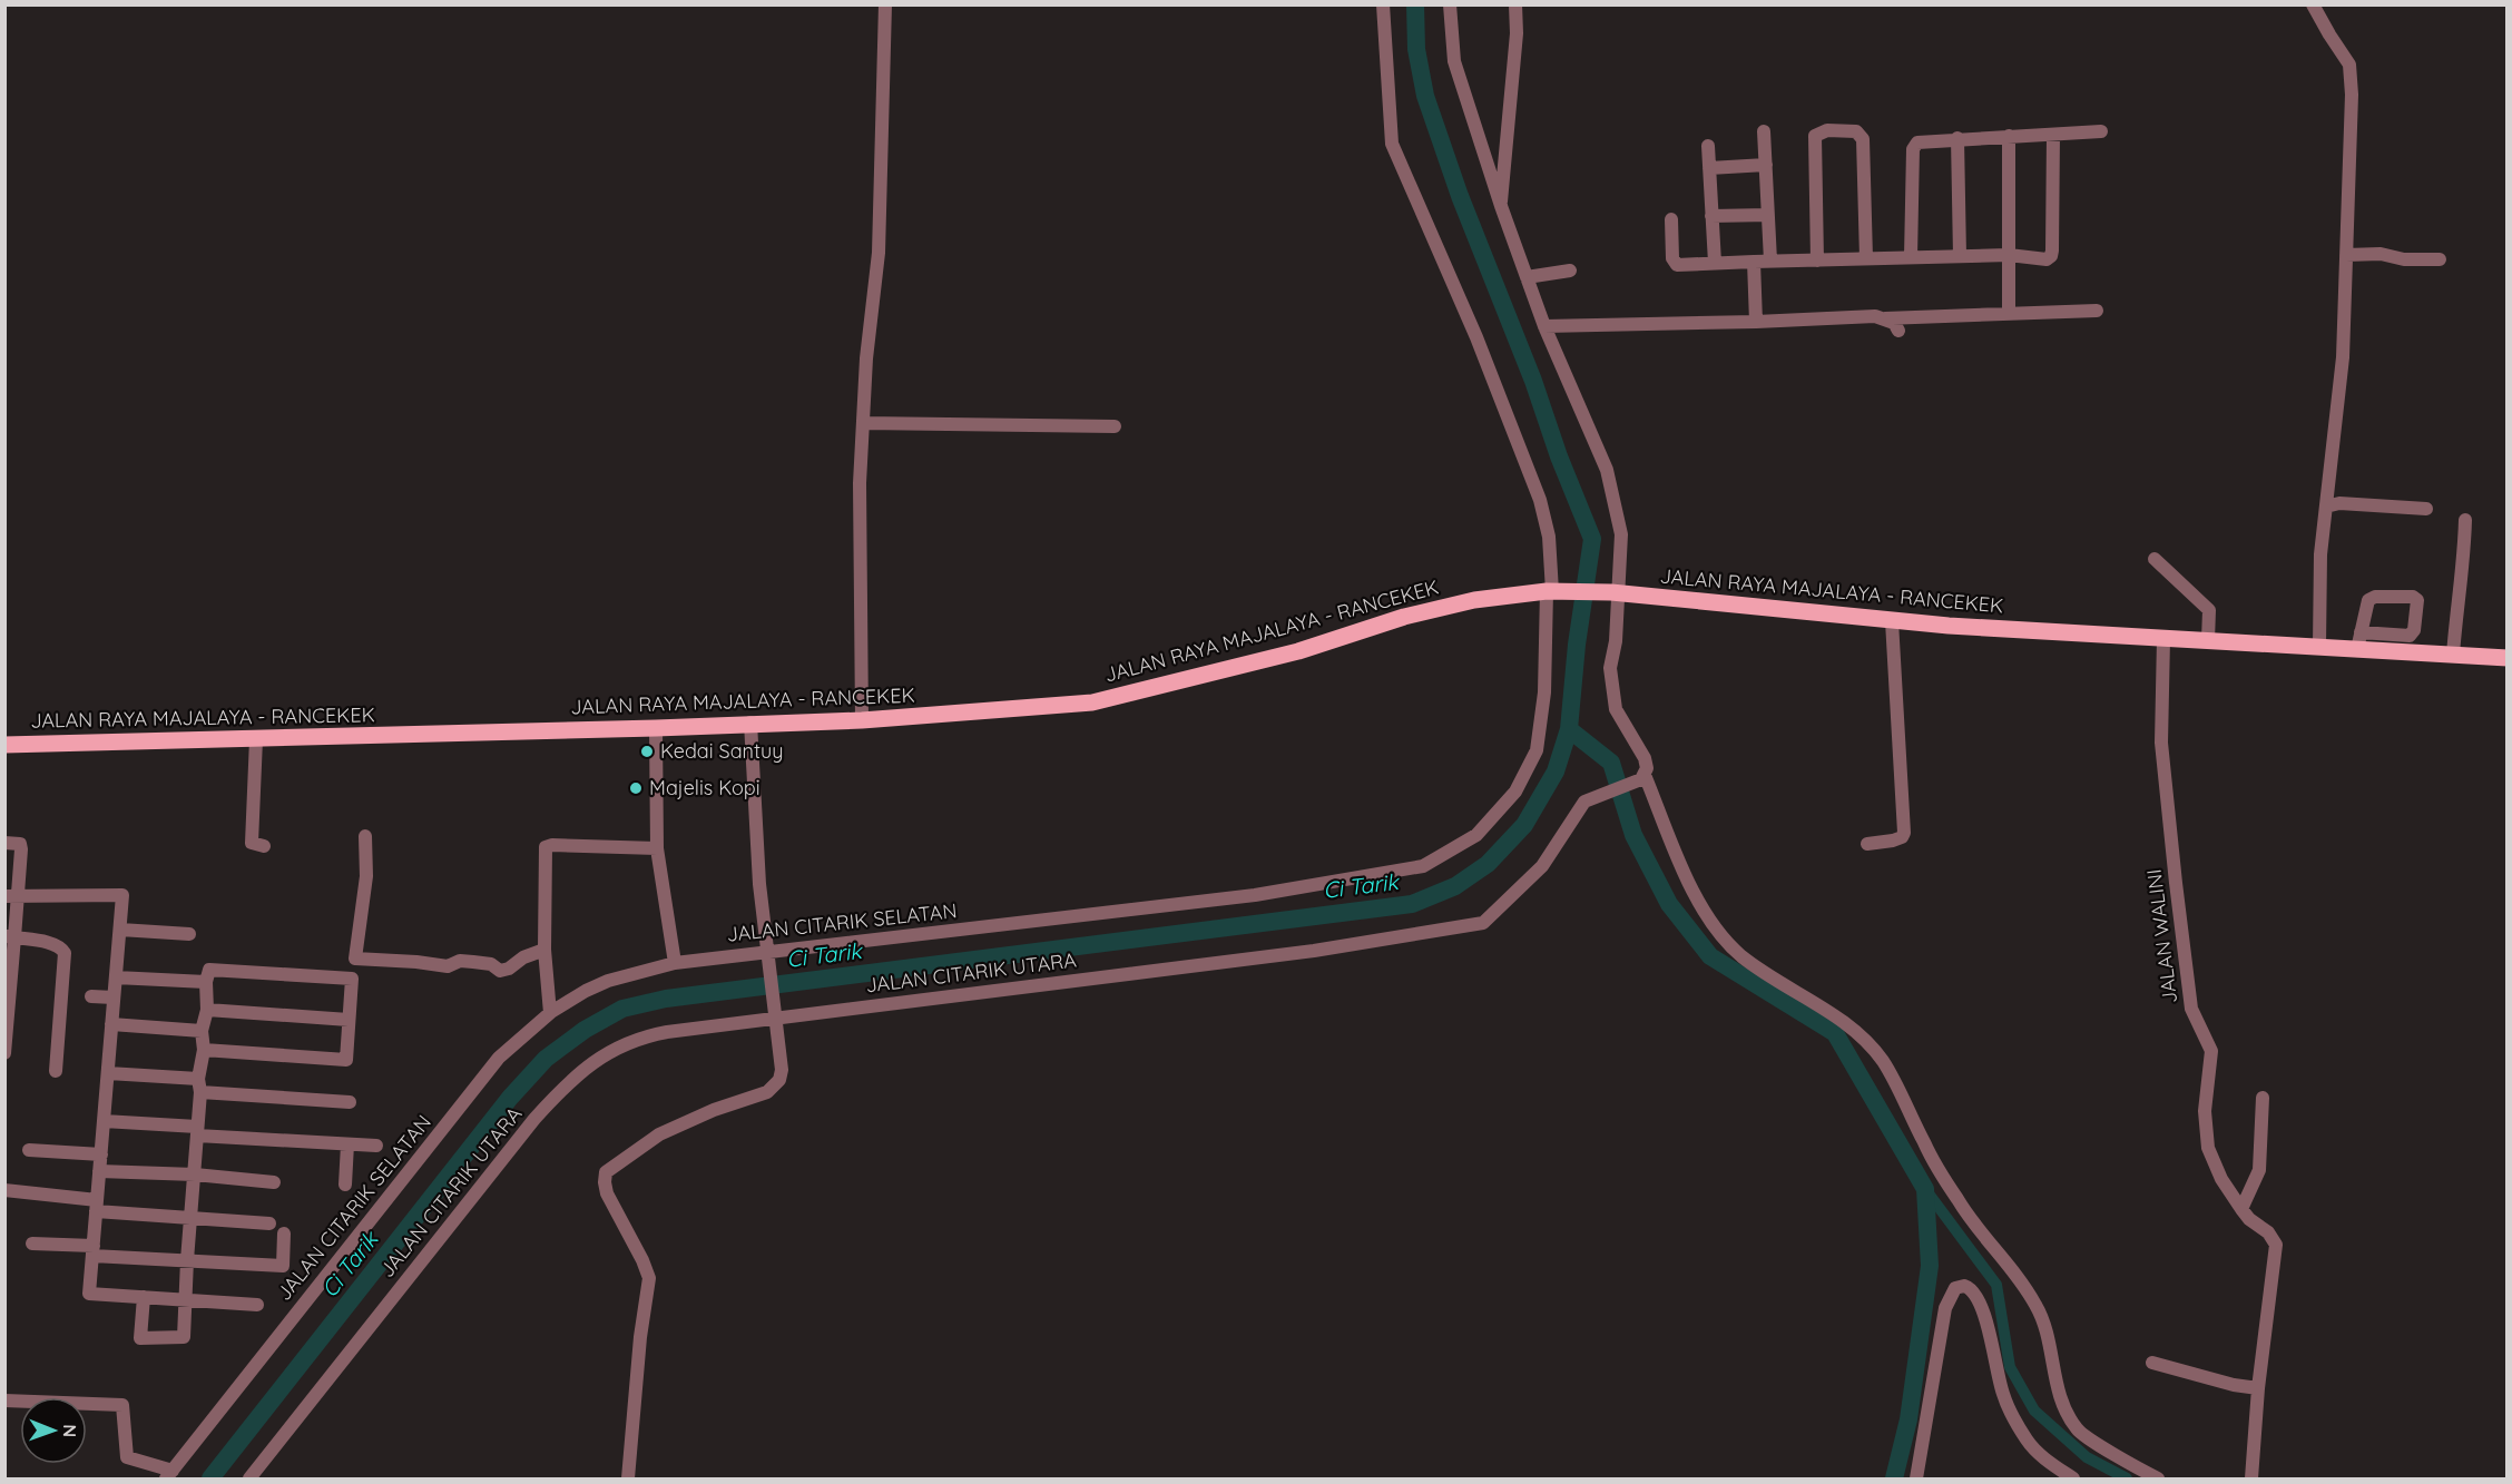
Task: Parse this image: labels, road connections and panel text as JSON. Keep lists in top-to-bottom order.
{
  "streets": {
    "main road": ["JALAN RAYA MAJALAYA - RANCEKEK"],
    "street": ["JALAN CITARIK SELATAN", "JALAN WALINI", "JALAN CITARIK UTARA"]
  },
  "crossings": [
    ["JALAN RAYA MAJALAYA - RANCEKEK", "JALAN CITARIK SELATAN"],
    ["JALAN RAYA MAJALAYA - RANCEKEK", "JALAN WALINI"]
  ],
  "water": ["Ci Tarik"],
  "places": ["Kedai Santuy", "Majelis Kopi"],
  "north": "right"
}
